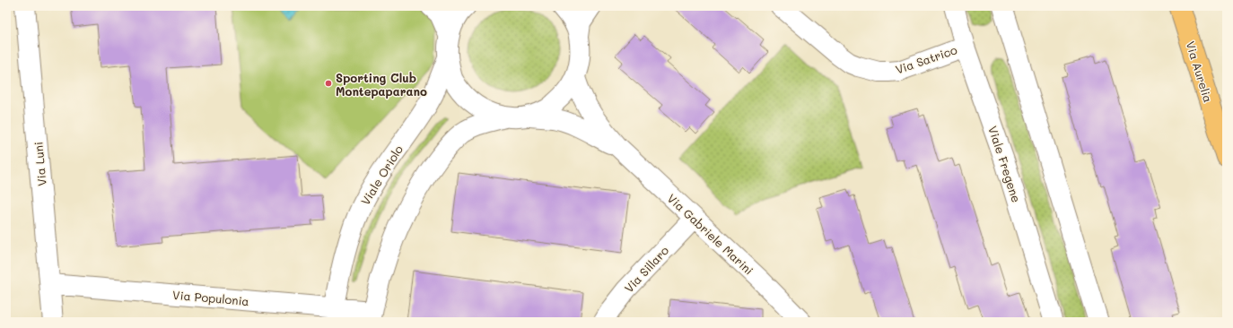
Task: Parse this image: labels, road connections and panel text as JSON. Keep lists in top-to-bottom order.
{
  "streets": {
    "main road": ["Via Aurelia"],
    "street": [
      "Via Satrico",
      "Via Luni",
      "Viale Fregene",
      "Viale Oriolo",
      "Via Gabriele Marini",
      "Via Sillaro",
      "Via Populonia"
    ]
  },
  "crossings": [
    ["Via Satrico", "Viale Fregene"],
    ["Via Luni", "Via Populonia"],
    ["Viale Oriolo", "Via Populonia"],
    ["Via Gabriele Marini", "Via Sillaro"]
  ],
  "places": ["Sporting Club Montepaparano"]
}
